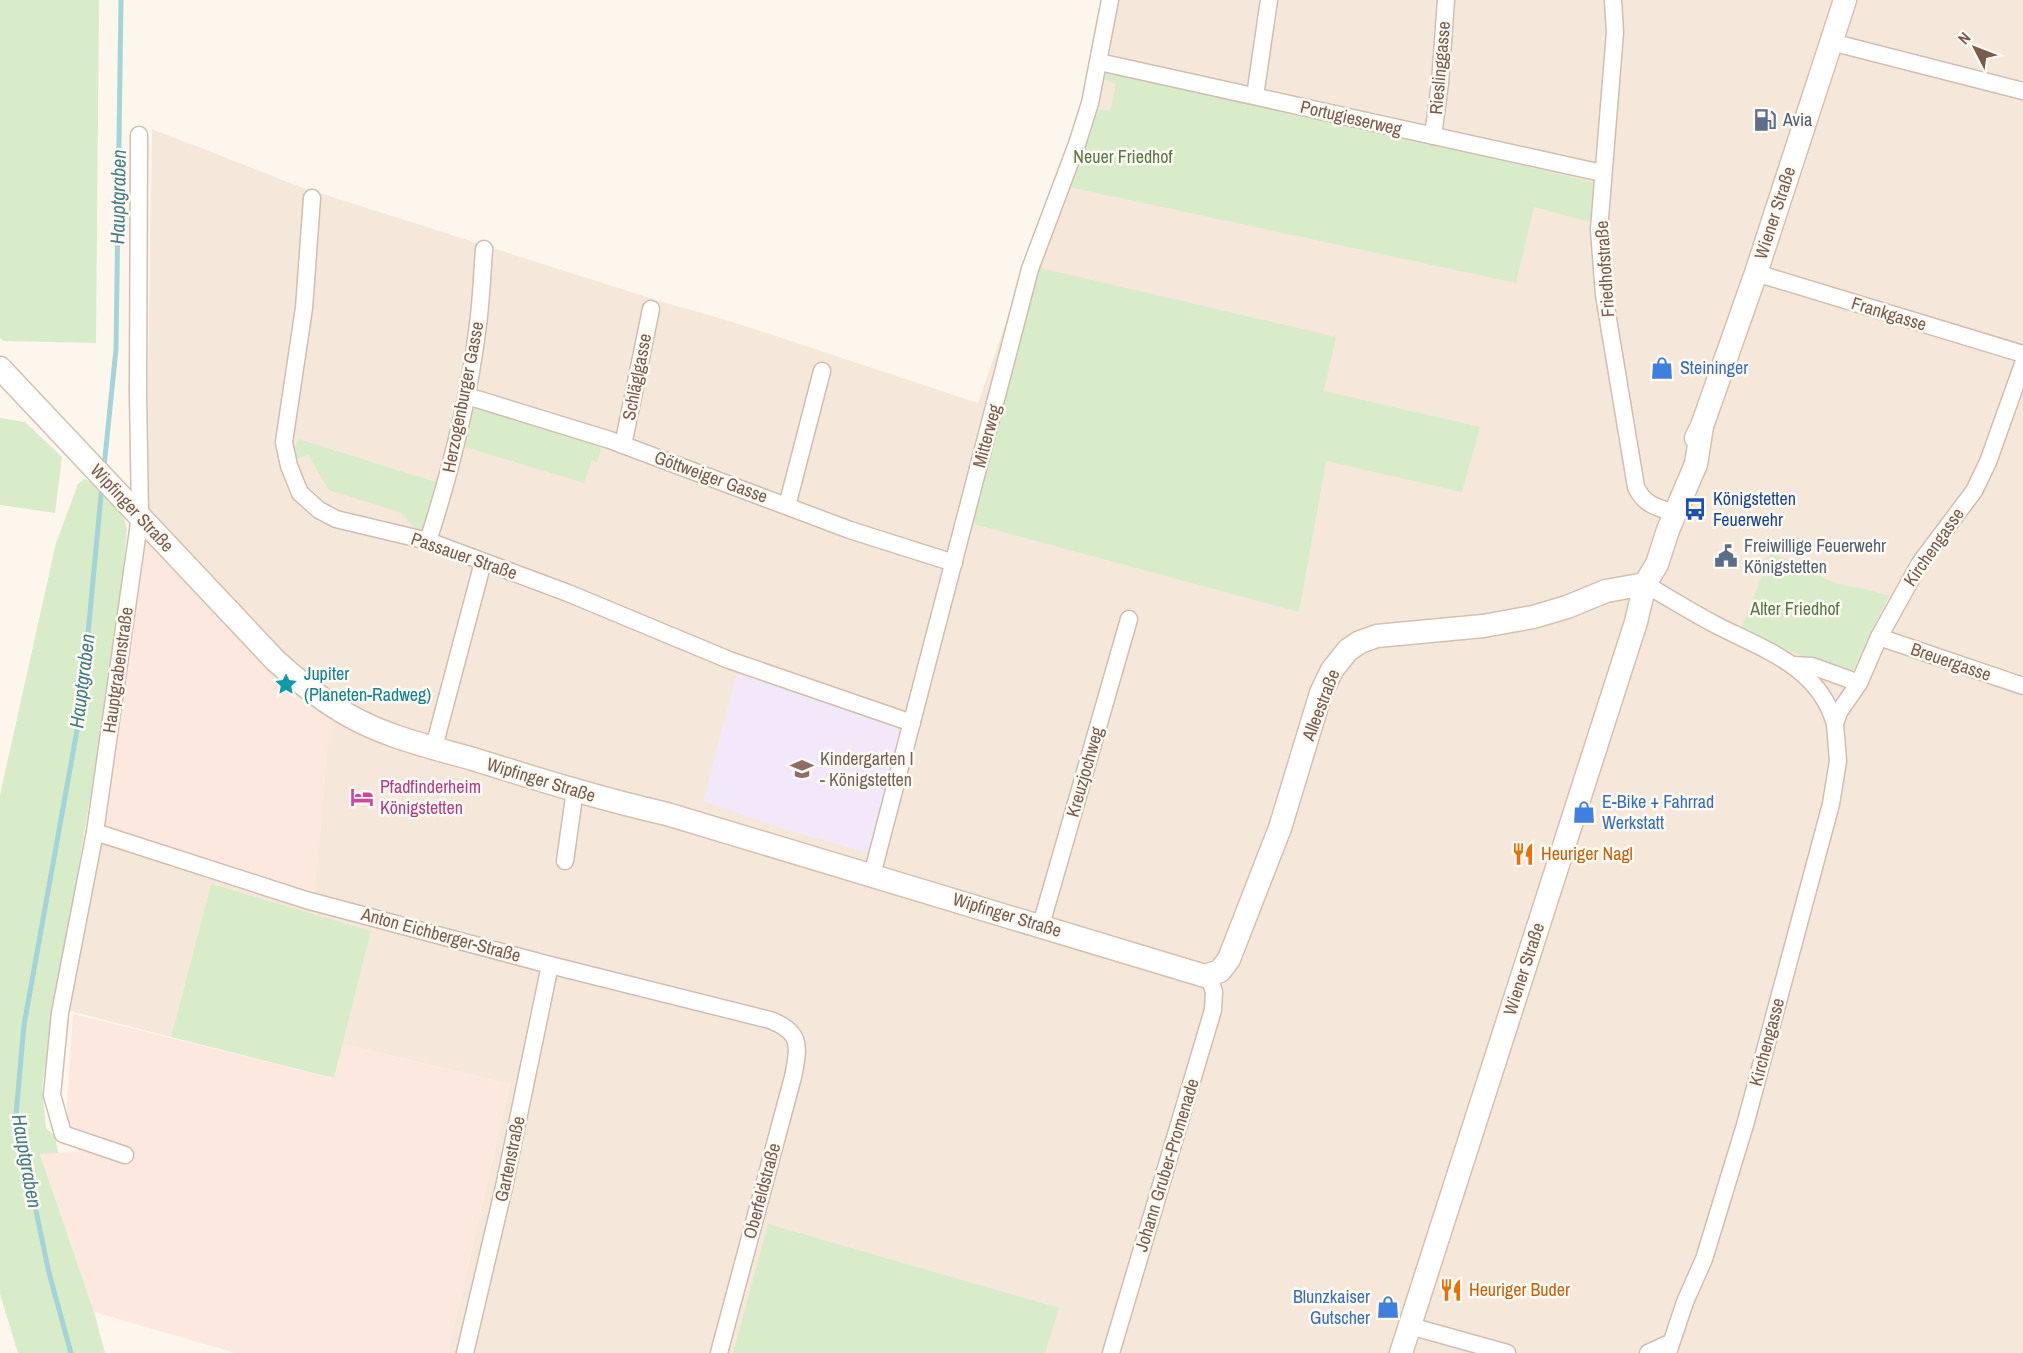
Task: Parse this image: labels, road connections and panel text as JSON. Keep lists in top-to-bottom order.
{
  "streets": {
    "street": [
      "Rieslinggasse",
      "Portugieserweg",
      "Wiener Straße",
      "Friedhofstraße",
      "Frankgasse",
      "Schläglgasse",
      "Herzogenburger Gasse",
      "Mitterweg",
      "Göttweiger Gasse",
      "Wipfinger Straße",
      "Kirchengasse",
      "Passauer Straße",
      "Breuergasse",
      "Hauptgrabenstraße",
      "Alleestraße",
      "Kreuzjochweg",
      "Anton Eichberger-Straße",
      "Gartenstraße",
      "Johann Gruber-Promenade",
      "Oberfeldstraße"
    ]
  },
  "crossings": [
    ["Rieslinggasse", "Portugieserweg"],
    ["Portugieserweg", "Friedhofstraße"],
    ["Portugieserweg", "Mitterweg"],
    ["Wiener Straße", "Friedhofstraße"],
    ["Wiener Straße", "Frankgasse"],
    ["Wiener Straße", "Kirchengasse"],
    ["Wiener Straße", "Alleestraße"],
    ["Schläglgasse", "Göttweiger Gasse"],
    ["Herzogenburger Gasse", "Göttweiger Gasse"],
    ["Herzogenburger Gasse", "Passauer Straße"],
    ["Mitterweg", "Göttweiger Gasse"],
    ["Mitterweg", "Wipfinger Straße"],
    ["Mitterweg", "Passauer Straße"],
    ["Wipfinger Straße", "Hauptgrabenstraße"],
    ["Wipfinger Straße", "Alleestraße"],
    ["Wipfinger Straße", "Kreuzjochweg"],
    ["Wipfinger Straße", "Johann Gruber-Promenade"],
    ["Kirchengasse", "Breuergasse"],
    ["Kirchengasse", "Alleestraße"],
    ["Hauptgrabenstraße", "Anton Eichberger-Straße"],
    ["Alleestraße", "Johann Gruber-Promenade"],
    ["Anton Eichberger-Straße", "Gartenstraße"],
    ["Anton Eichberger-Straße", "Oberfeldstraße"]
  ],
  "water": ["Hauptgraben"],
  "parks": ["Neuer Friedhof", "Alter Friedhof"],
  "places": {
    "fuel station": ["Avia"],
    "shop": ["Steininger", "E-Bike + Fahrrad Werkstatt", "Blunzkaiser Gutscher"],
    "bus stop": ["Königstetten Feuerwehr"],
    "public building": ["Freiwillige Feuerwehr Königstetten"],
    "place": ["Jupiter (Planeten-Radweg)"],
    "school or university": ["Kindergarten I - Königstetten"],
    "hotel": ["Pfadfinderheim Königstetten"],
    "restaurant": ["Heuriger Nagl", "Heuriger Buder"]
  },
  "north": "top left"
}
